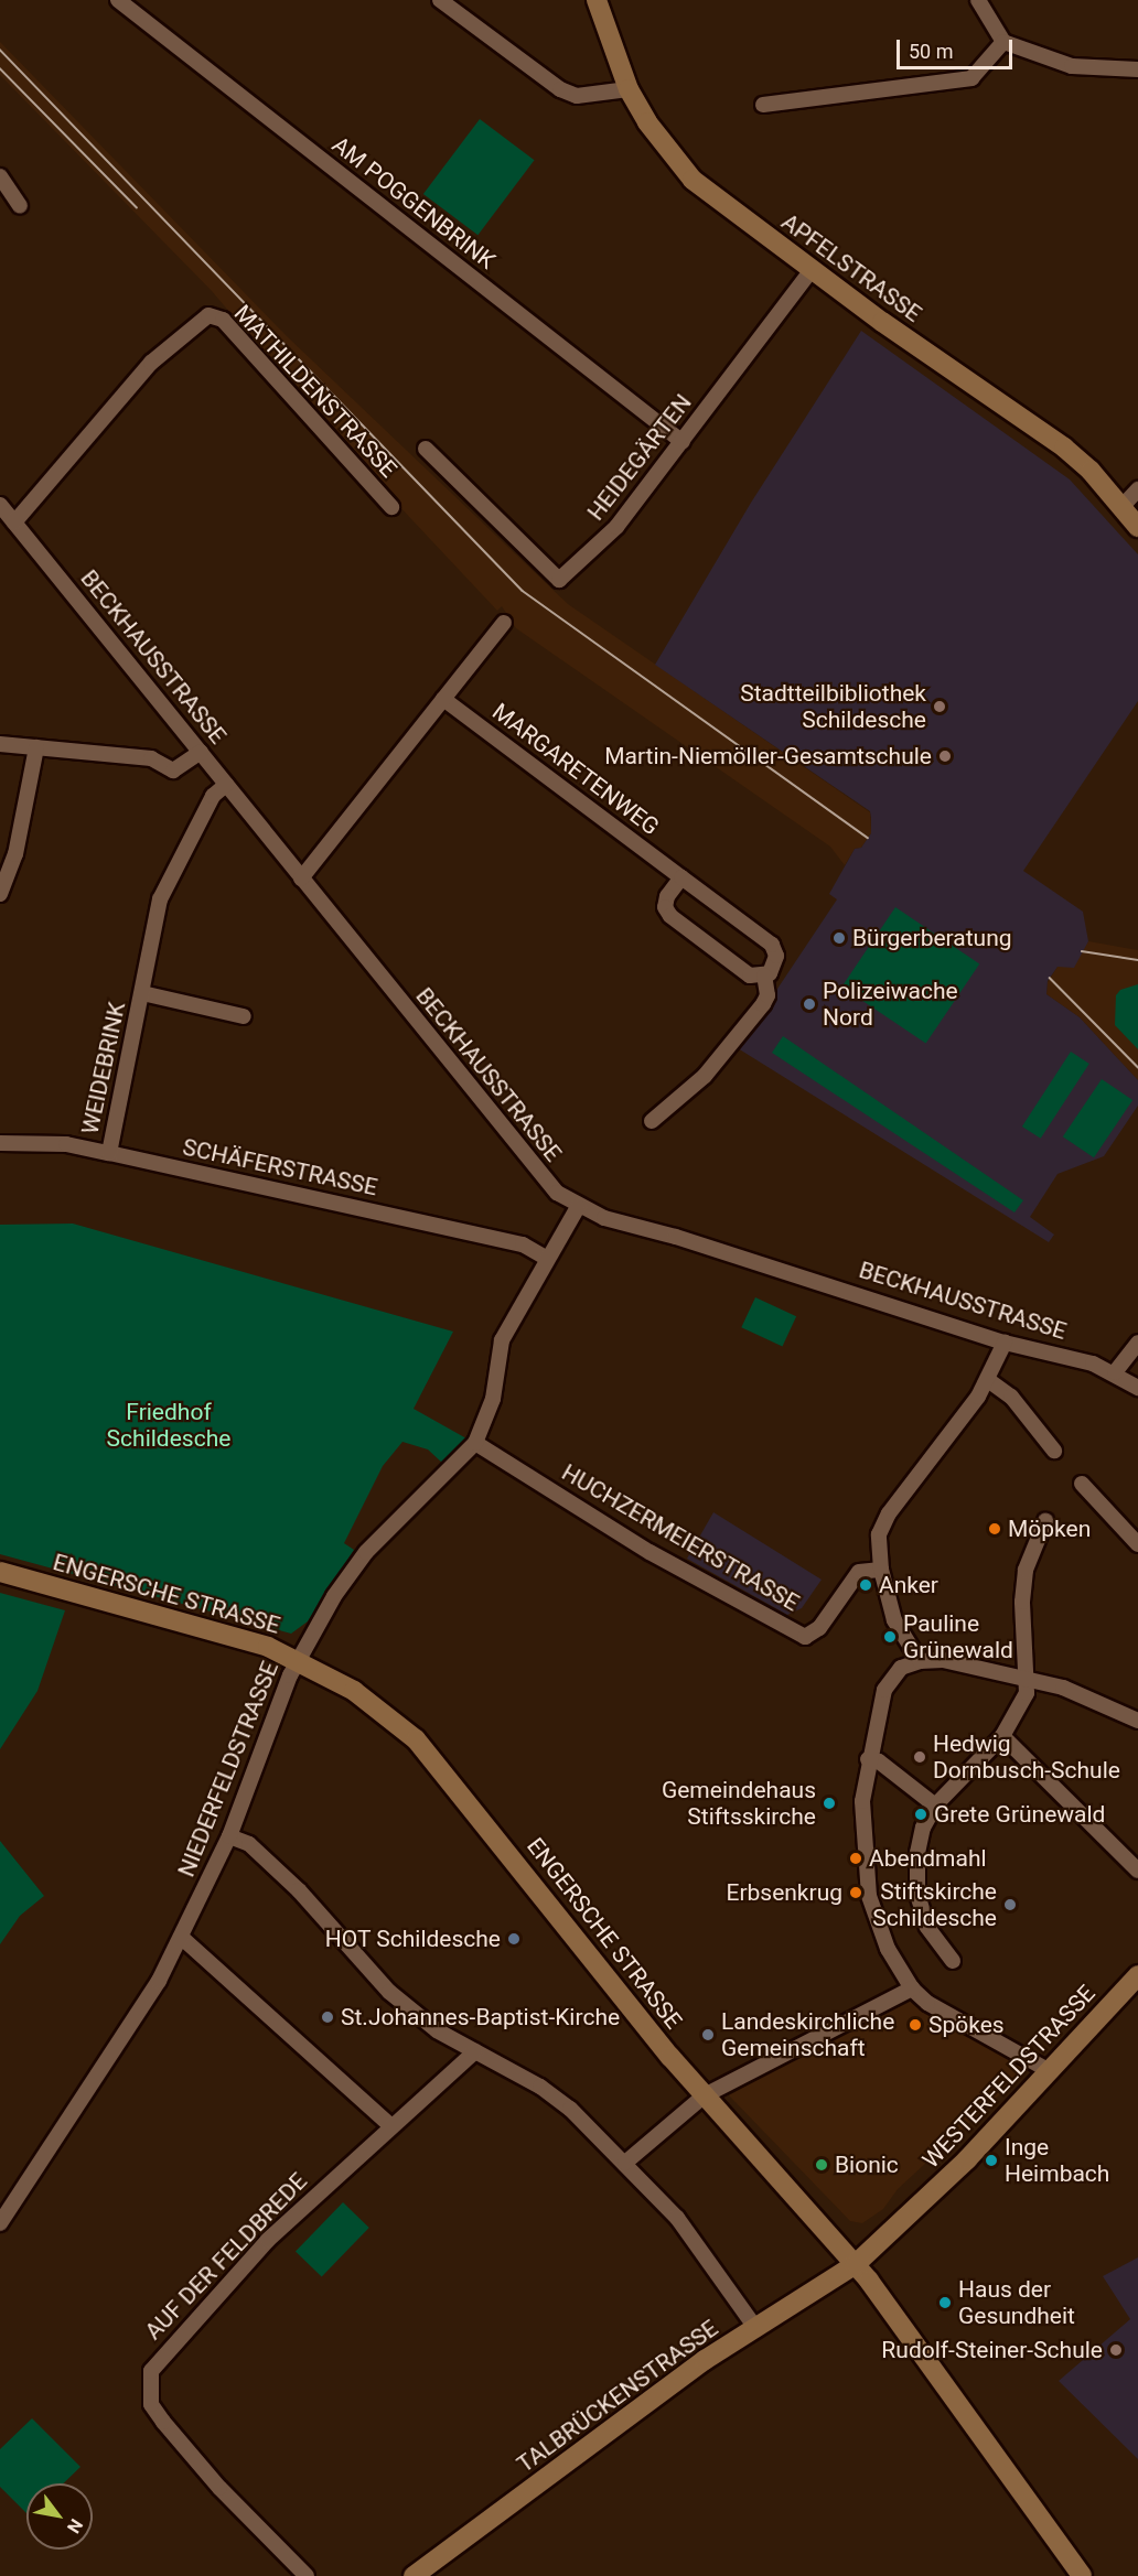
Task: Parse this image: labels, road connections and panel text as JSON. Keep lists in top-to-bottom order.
{
  "streets": {
    "main road": [
      "APFELSTRASSE",
      "ENGERSCHE STRASSE",
      "WESTERFELDSTRASSE",
      "TALBRÜCKENSTRASSE"
    ],
    "street": [
      "AM POGGENBRINK",
      "MATHILDENSTRASSE",
      "HEIDEGÄRTEN",
      "BECKHAUSSTRASSE",
      "MARGARETENWEG",
      "WEIDEBRINK",
      "SCHÄFERSTRASSE",
      "HUCHZERMEIERSTRASSE",
      "NIEDERFELDSTRASSE",
      "AUF DER FELDBREDE"
    ]
  },
  "crossings": [
    ["AM POGGENBRINK", "HEIDEGÄRTEN"],
    ["APFELSTRASSE", "HEIDEGÄRTEN"],
    ["MATHILDENSTRASSE", "BECKHAUSSTRASSE"],
    ["BECKHAUSSTRASSE", "WEIDEBRINK"],
    ["BECKHAUSSTRASSE", "NIEDERFELDSTRASSE"],
    ["WEIDEBRINK", "SCHÄFERSTRASSE"],
    ["SCHÄFERSTRASSE", "NIEDERFELDSTRASSE"],
    ["HUCHZERMEIERSTRASSE", "NIEDERFELDSTRASSE"],
    ["ENGERSCHE STRASSE", "NIEDERFELDSTRASSE"],
    ["ENGERSCHE STRASSE", "WESTERFELDSTRASSE"],
    ["ENGERSCHE STRASSE", "TALBRÜCKENSTRASSE"],
    ["WESTERFELDSTRASSE", "TALBRÜCKENSTRASSE"]
  ],
  "parks": ["Friedhof Schildesche"],
  "places": [
    "Stadtteilbibliothek Schildesche",
    "Martin-Niemöller-Gesamtschule",
    "Bürgerberatung",
    "Polizeiwache Nord",
    "Möpken",
    "Anker",
    "Pauline Grünewald",
    "Hedwig Dornbusch-Schule",
    "Gemeindehaus Stiftsskirche",
    "Grete Grünewald",
    "Abendmahl",
    "Erbsenkrug",
    "Stiftskirche Schildesche",
    "HOT Schildesche",
    "St.Johannes-Baptist-Kirche",
    "Spökes",
    "Landeskirchliche Gemeinschaft",
    "Inge Heimbach",
    "Bionic",
    "Haus der Gesundheit",
    "Rudolf-Steiner-Schule"
  ],
  "scale_bar": "50 m",
  "north": "bottom right"
}
